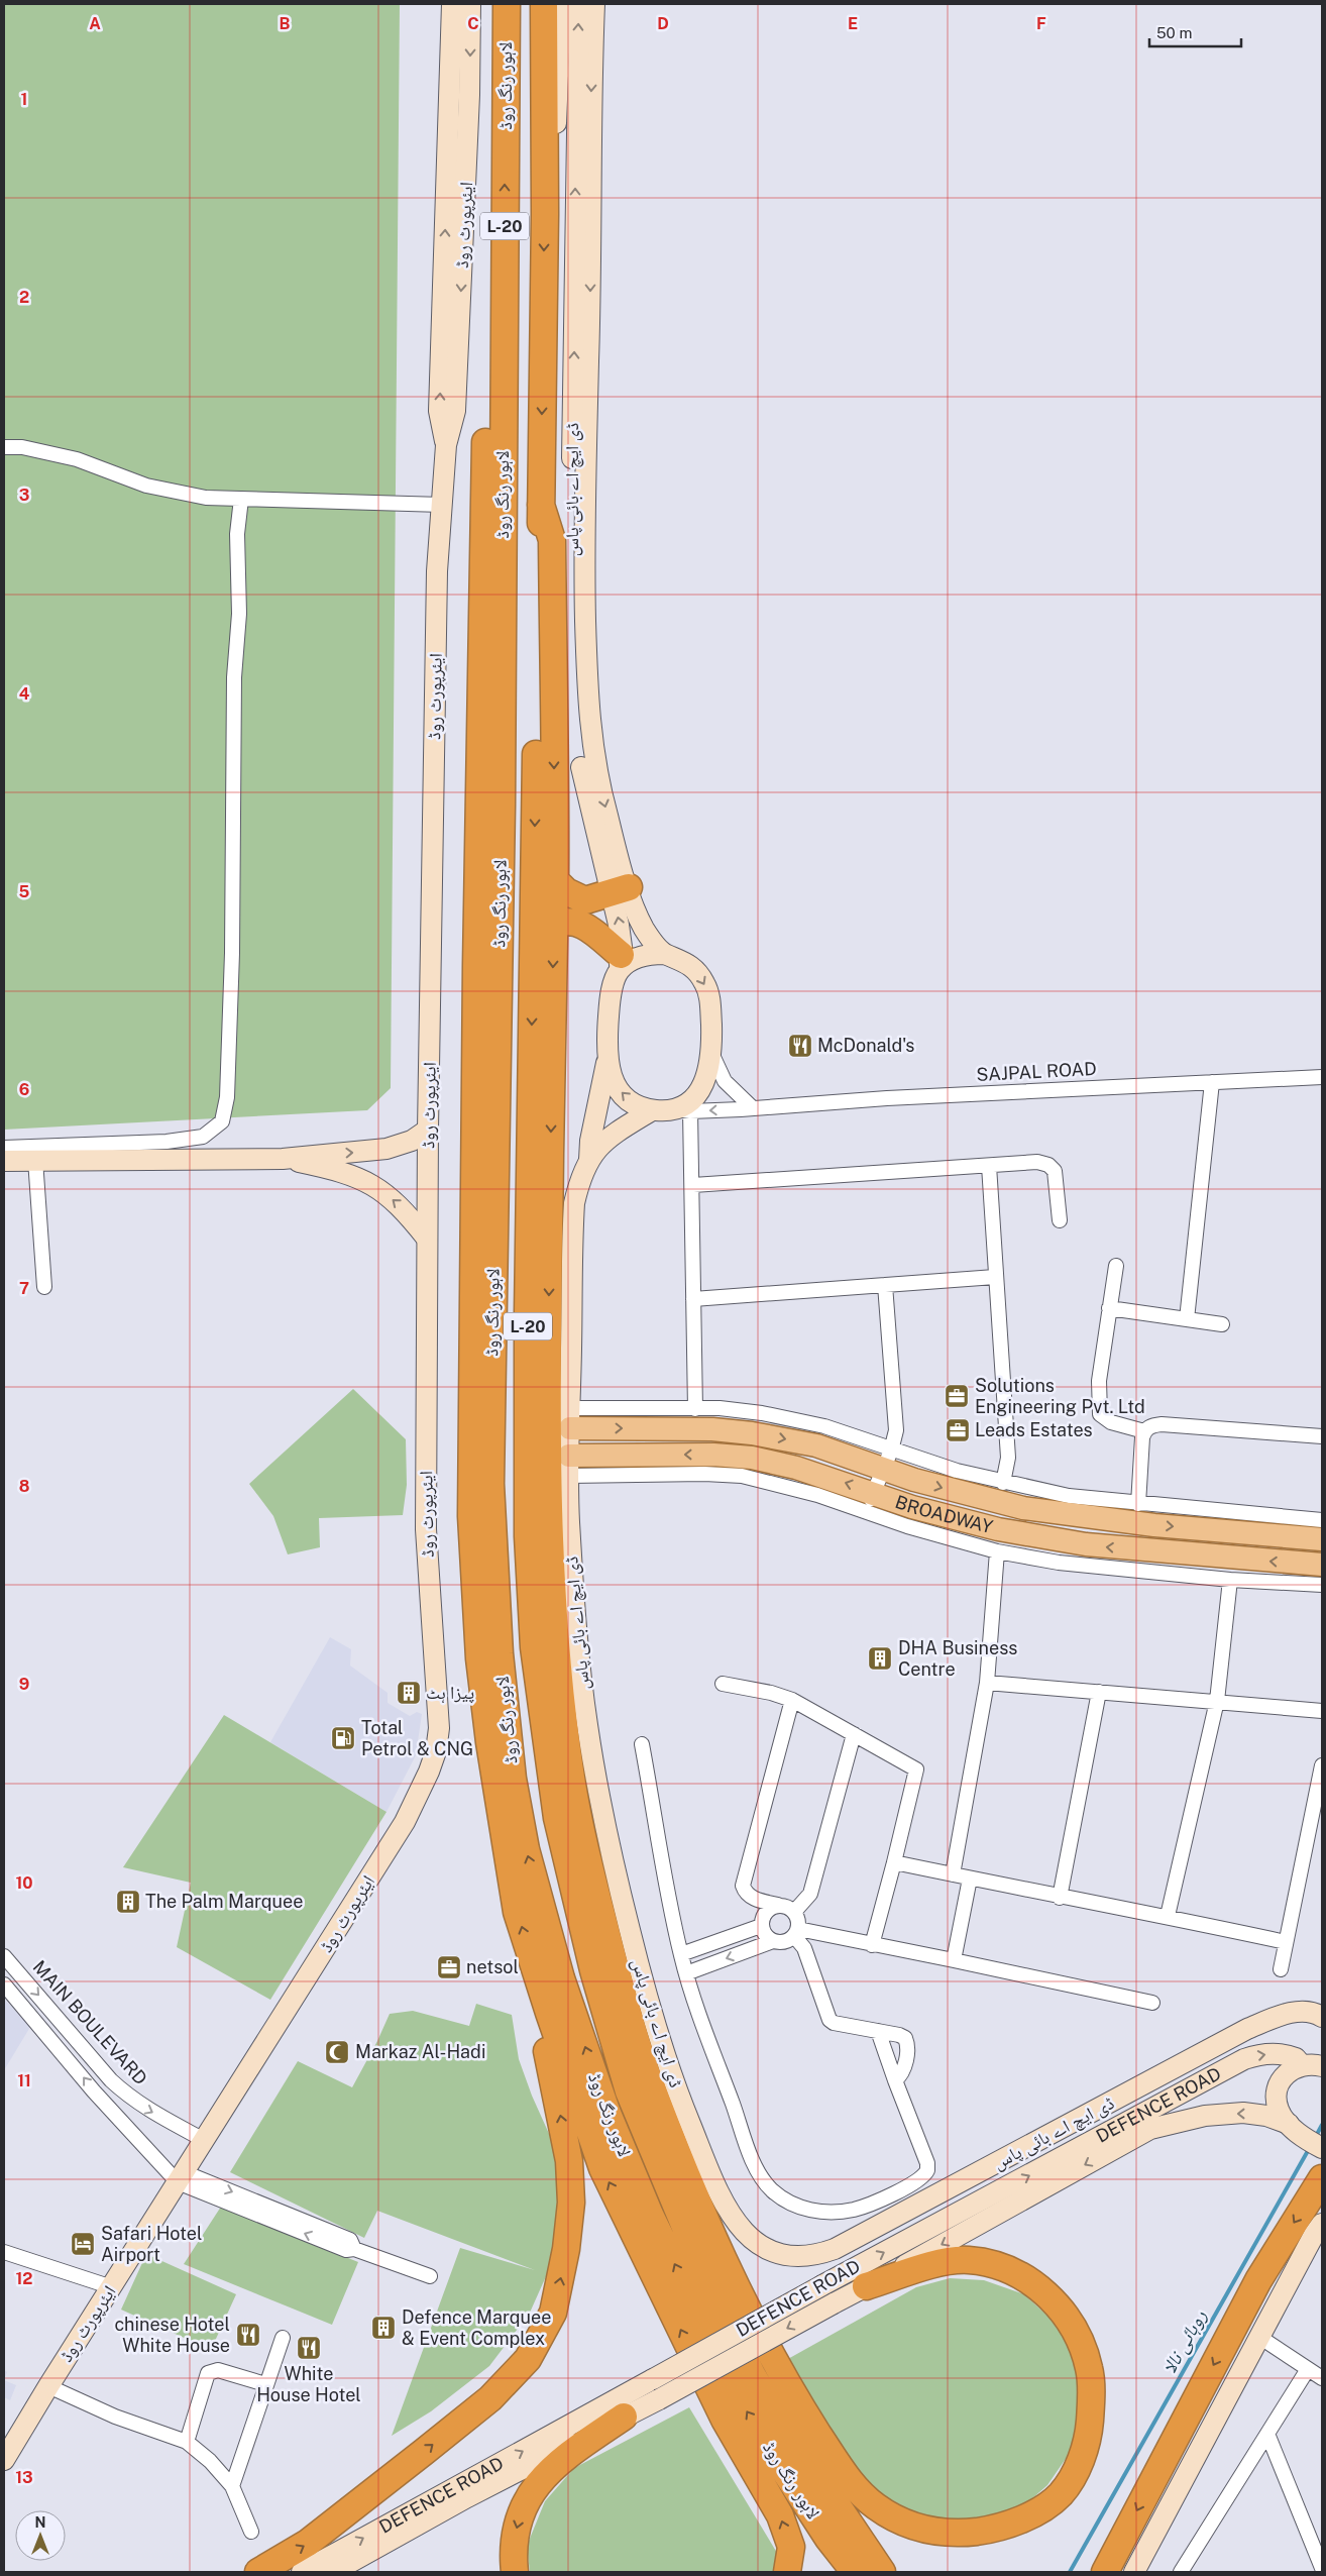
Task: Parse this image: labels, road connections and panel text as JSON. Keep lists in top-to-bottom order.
{
  "streets": {
    "highway": ["لاہور رنگ روڈ", "L-20"],
    "main road": [
      "ایئرپورٹ روڈ",
      "ڈی ایچ اے بائی پاس",
      "BROADWAY",
      "DEFENCE ROAD"
    ],
    "street": ["SAJPAL ROAD", "MAIN BOULEVARD"]
  },
  "crossings": [
    ["ایئرپورٹ روڈ", "MAIN BOULEVARD"],
    ["ڈی ایچ اے بائی پاس", "SAJPAL ROAD"],
    ["ڈی ایچ اے بائی پاس", "BROADWAY"]
  ],
  "water": ["روہائی نالا"],
  "places": {
    "restaurant": ["McDonald's", "chinese Hotel White House", "White House Hotel"],
    "office": ["Solutions Engineering Pvt. Ltd", "Leads Estates", "netsol"],
    "building": [
      "DHA Business Centre",
      "پیزا ہٹ",
      "The Palm Marquee",
      "Defence Marquee & Event Complex"
    ],
    "fuel station": ["Total Petrol & CNG"],
    "mosque": ["Markaz Al-Hadi"],
    "hotel": ["Safari Hotel Airport"]
  },
  "scale_bar": "50 m",
  "north": "top",
  "grid": {
    "columns": [
      "A",
      "B",
      "C",
      "D",
      "E",
      "F"
    ],
    "rows": [
      "1",
      "2",
      "3",
      "4",
      "5",
      "6",
      "7",
      "8",
      "9",
      "10",
      "11",
      "12",
      "13"
    ]
  }
}
